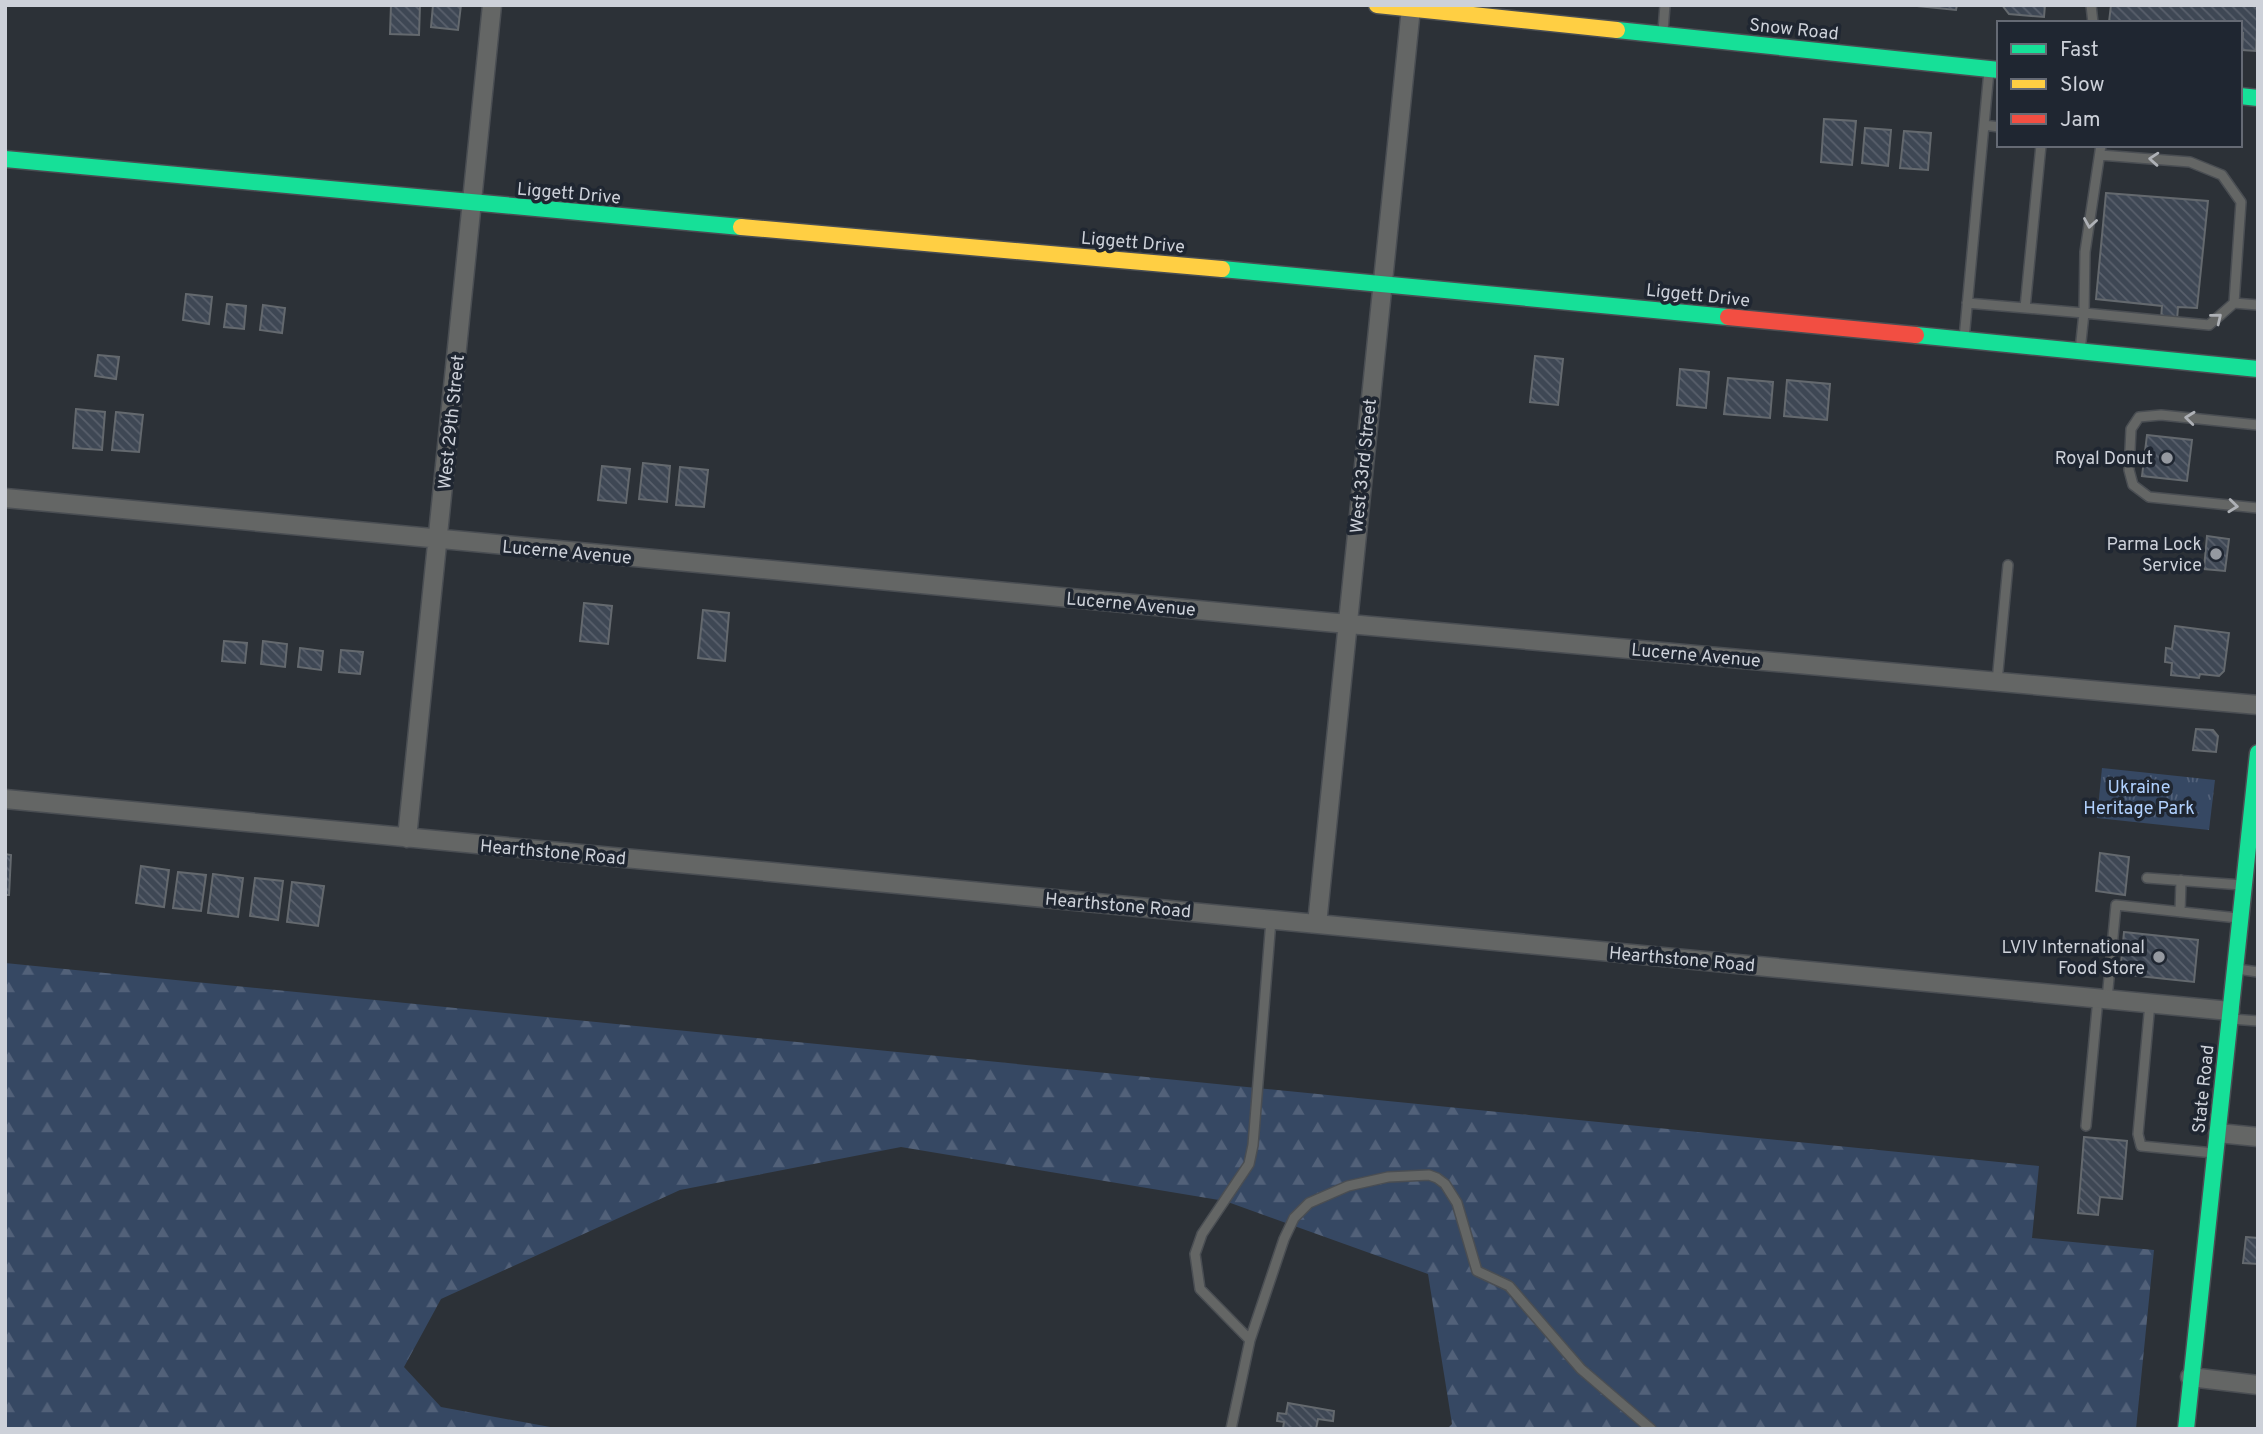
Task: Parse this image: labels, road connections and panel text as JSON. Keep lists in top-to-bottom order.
{
  "streets": {
    "street": [
      "Snow Road",
      "Liggett Drive",
      "West 29th Street",
      "West 33rd Street",
      "Lucerne Avenue",
      "Hearthstone Road",
      "State Road"
    ]
  },
  "crossings": [
    ["Snow Road", "West 33rd Street"],
    ["Liggett Drive", "West 29th Street"],
    ["Liggett Drive", "West 33rd Street"],
    ["West 29th Street", "Lucerne Avenue"],
    ["West 29th Street", "Hearthstone Road"],
    ["West 33rd Street", "Lucerne Avenue"],
    ["West 33rd Street", "Hearthstone Road"],
    ["Hearthstone Road", "State Road"]
  ],
  "parks": ["Ukraine Heritage Park"],
  "places": ["Royal Donut", "Parma Lock Service", "LVIV International Food Store"],
  "legend": ["Fast", "Slow", "Jam"]
}
